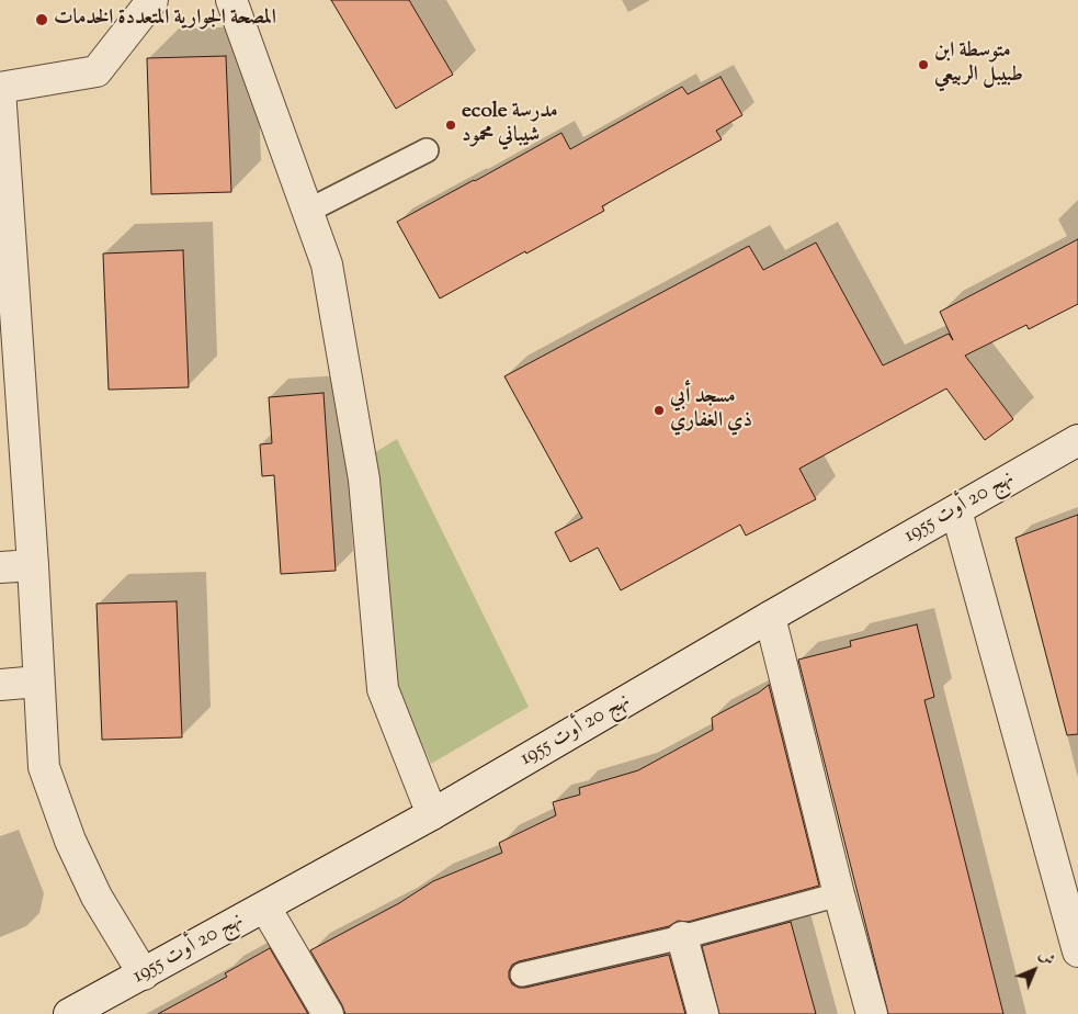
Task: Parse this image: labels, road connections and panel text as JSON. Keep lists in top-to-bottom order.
{
  "streets": {
    "street": ["نهج 20 أوت 1955"]
  },
  "places": [
    "المصحة الجوارية المتعددة الخدمات",
    "متوسطة ابن طبيبل الربيعي",
    "ecole مدرسة شيباني محمود",
    "مسجد أبي ذي الغفاري"
  ],
  "north": "top right"
}
